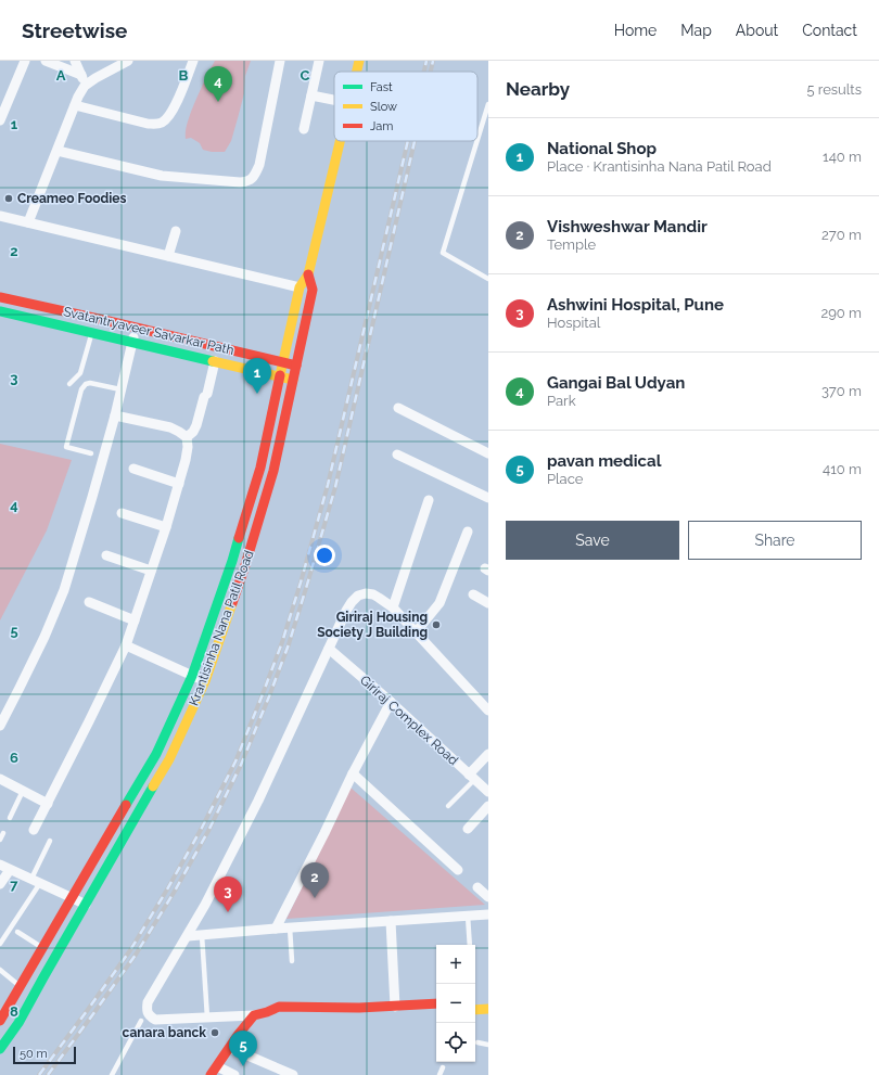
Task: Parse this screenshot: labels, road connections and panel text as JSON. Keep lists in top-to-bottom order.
{
  "streets": {
    "main road": ["Svatantryaveer Savarkar Path", "Krantisinha Nana Patil Road"],
    "street": ["Giriraj Complex Road"]
  },
  "crossings": [
    ["Svatantryaveer Savarkar Path", "Krantisinha Nana Patil Road"]
  ],
  "places": ["Creameo Foodies", "Giriraj Housing Society J Building", "canara banck"],
  "legend": ["Fast", "Slow", "Jam"],
  "scale_bar": "50 m",
  "page": {
    "header": "Streetwise",
    "nav": [
      "Home",
      "Map",
      "About",
      "Contact"
    ],
    "heading": ["Nearby", "5 results"],
    "pins": [
      "4",
      "1",
      "2",
      "3",
      "5"
    ],
    "list": [
      {
        "mark": "1",
        "name": "National Shop",
        "note": "Place · Krantisinha Nana Patil Road",
        "value": "140 m"
      },
      {
        "mark": "2",
        "name": "Vishweshwar Mandir",
        "note": "Temple",
        "value": "270 m"
      },
      {
        "mark": "3",
        "name": "Ashwini Hospital, Pune",
        "note": "Hospital",
        "value": "290 m"
      },
      {
        "mark": "4",
        "name": "Gangai Bal Udyan",
        "note": "Park",
        "value": "370 m"
      },
      {
        "mark": "5",
        "name": "pavan medical",
        "note": "Place",
        "value": "410 m"
      }
    ],
    "buttons": ["Save", "Share"],
    "map_buttons": ["+", "−"],
    "scale": "50 m"
  },
  "grid": {
    "columns": ["A", "B", "C"],
    "rows": [
      "1",
      "2",
      "3",
      "4",
      "5",
      "6",
      "7",
      "8"
    ]
  }
}
